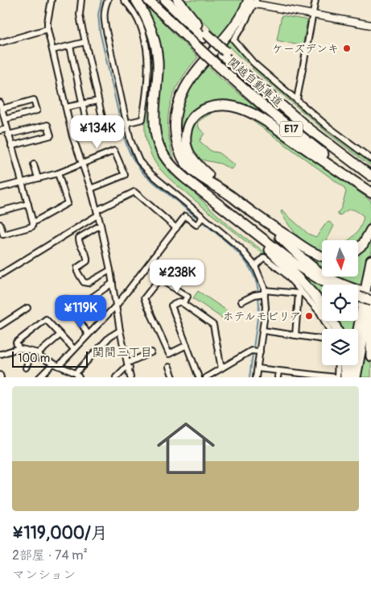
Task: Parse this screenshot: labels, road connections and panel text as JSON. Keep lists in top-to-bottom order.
{
  "streets": {
    "highway": ["関越自動車道", "E17"]
  },
  "districts": ["関間三丁目"],
  "places": ["ケーズデンキ", "ホテルモビリア"],
  "scale_bar": "100 m",
  "north": "bottom",
  "page": {
    "price": ["¥134K", "¥238K", "¥119K"],
    "scale": "100 m",
    "list": [
      {
        "name": "¥119,000/月",
        "note": "2部屋 · 74 m² · マンション"
      }
    ]
  }
}
